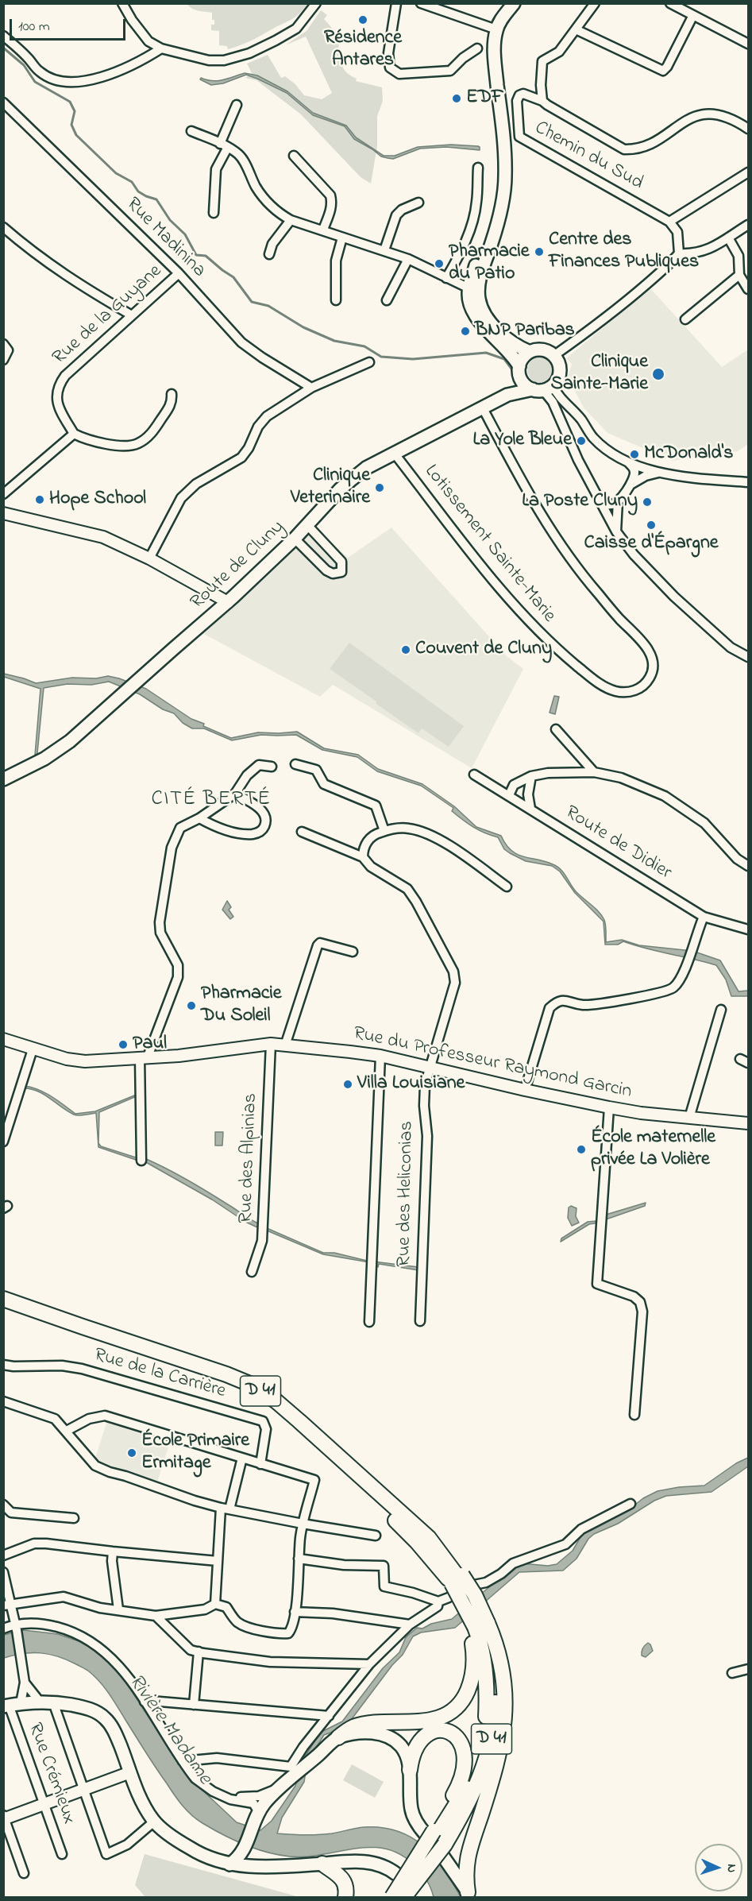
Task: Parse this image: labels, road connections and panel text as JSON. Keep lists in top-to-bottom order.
{
  "streets": {
    "highway": ["D 41"],
    "main road": ["Route de Cluny"],
    "street": [
      "Chemin du Sud",
      "Rue Madinina",
      "Rue de la Guyane",
      "Lotissement Sainte-Marie",
      "Route de Didier",
      "Rue du Professeur Raymond Garcin",
      "Rue des Alpinias",
      "Rue des Heliconias",
      "Rue de la Carrière",
      "Rue Crémieux"
    ]
  },
  "crossings": [
    ["Rue Madinina", "Rue de la Guyane"],
    ["Lotissement Sainte-Marie", "Route de Cluny"],
    ["Rue du Professeur Raymond Garcin", "Rue des Alpinias"],
    ["Rue du Professeur Raymond Garcin", "Rue des Heliconias"]
  ],
  "districts": ["CITÉ BERTÉ"],
  "water": ["Rivière Madame"],
  "places": [
    "Résidence Antares",
    "EDF",
    "Centre des Finances Publiques",
    "Pharmacie du Patio",
    "BNP Paribas",
    "Clinique Sainte-Marie",
    "La Yole Bleue",
    "McDonald's",
    "Clinique Veterinaire",
    "Hope School",
    "La Poste Cluny",
    "Caisse d'Épargne",
    "Couvent de Cluny",
    "Pharmacie Du Soleil",
    "Paul",
    "Villa Louisiane",
    "École maternelle privée La Volière",
    "École Primaire Ermitage"
  ],
  "scale_bar": "100 m",
  "north": "right"
}
